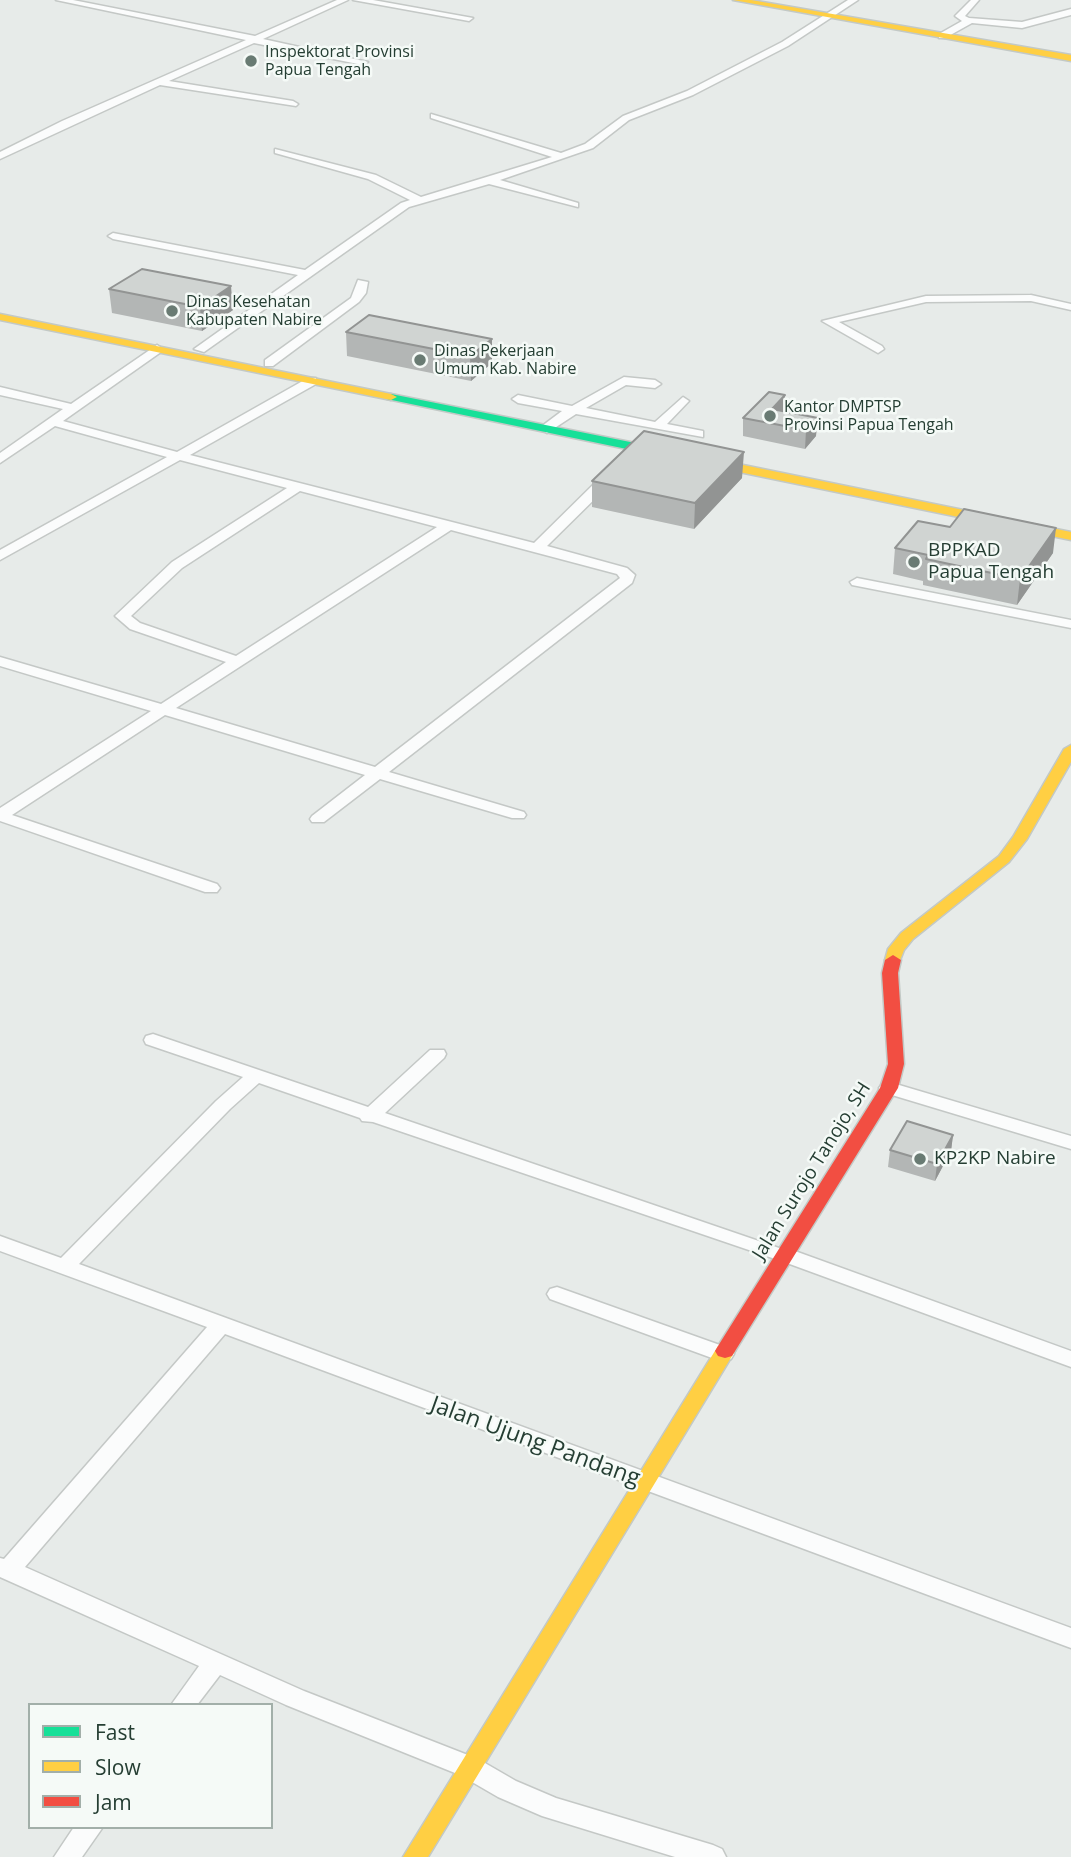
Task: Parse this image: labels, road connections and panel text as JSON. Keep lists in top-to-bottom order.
{
  "streets": {
    "main road": ["Jalan Surojo Tanojo, SH"],
    "street": ["Jalan Ujung Pandang"]
  },
  "crossings": [
    ["Jalan Surojo Tanojo, SH", "Jalan Ujung Pandang"]
  ],
  "places": [
    "Inspektorat Provinsi Papua Tengah",
    "Dinas Kesehatan Kabupaten Nabire",
    "Dinas Pekerjaan Umum Kab. Nabire",
    "Kantor DMPTSP Provinsi Papua Tengah",
    "BPPKAD Papua Tengah",
    "KP2KP Nabire"
  ],
  "legend": ["Fast", "Slow", "Jam"]
}
